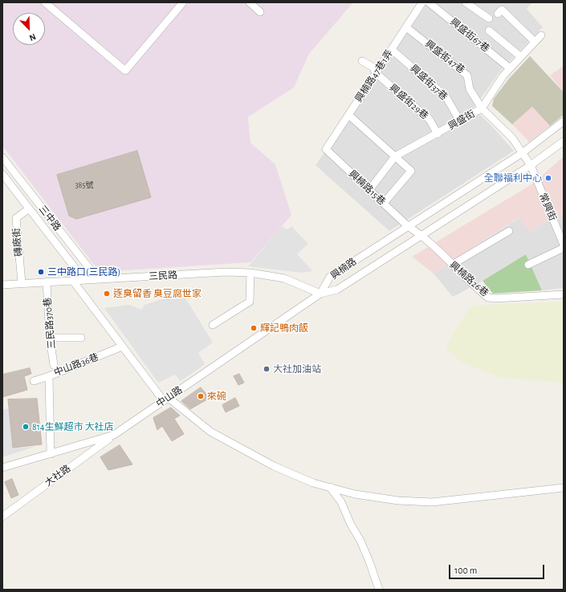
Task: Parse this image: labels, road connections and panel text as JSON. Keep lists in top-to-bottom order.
{
  "streets": {
    "street": [
      "興盛街67巷",
      "興盛街47巷",
      "興楠路47巷1弄",
      "興盛街37巷",
      "興盛街29巷",
      "興盛街",
      "興楠路15巷",
      "常興街",
      "三中路",
      "磚廠街",
      "興楠路",
      "三民路",
      "興楠路26巷",
      "三民路370巷",
      "中山路36巷",
      "中山路",
      "大社路"
    ]
  },
  "crossings": [
    ["興盛街67巷", "興盛街"],
    ["興盛街47巷", "興楠路47巷1弄"],
    ["興盛街47巷", "興盛街"],
    ["興盛街47巷", "常興街"],
    ["興盛街47巷", "興楠路"],
    ["興楠路47巷1弄", "興盛街37巷"],
    ["興楠路47巷1弄", "興盛街29巷"],
    ["興楠路47巷1弄", "興楠路15巷"],
    ["興盛街37巷", "興盛街"],
    ["興盛街29巷", "興盛街"],
    ["興盛街", "興楠路15巷"],
    ["興楠路15巷", "興楠路"],
    ["興楠路15巷", "興楠路26巷"],
    ["常興街", "興楠路"],
    ["三中路", "三民路"],
    ["磚廠街", "三民路"],
    ["興楠路", "三民路"],
    ["興楠路", "興楠路26巷"],
    ["興楠路", "中山路"],
    ["三民路", "三民路370巷"],
    ["三民路", "中山路"],
    ["中山路36巷", "中山路"],
    ["中山路", "大社路"]
  ],
  "places": [
    "全聯福利中心",
    "三中路口(三民路)",
    "逐臭留香 臭豆腐世家",
    "輝記鴨肉飯",
    "大社加油站",
    "來碗",
    "814生鮮超市 大社店"
  ],
  "house_numbers": ["385號"],
  "scale_bar": "100 m",
  "north": "bottom right"
}
